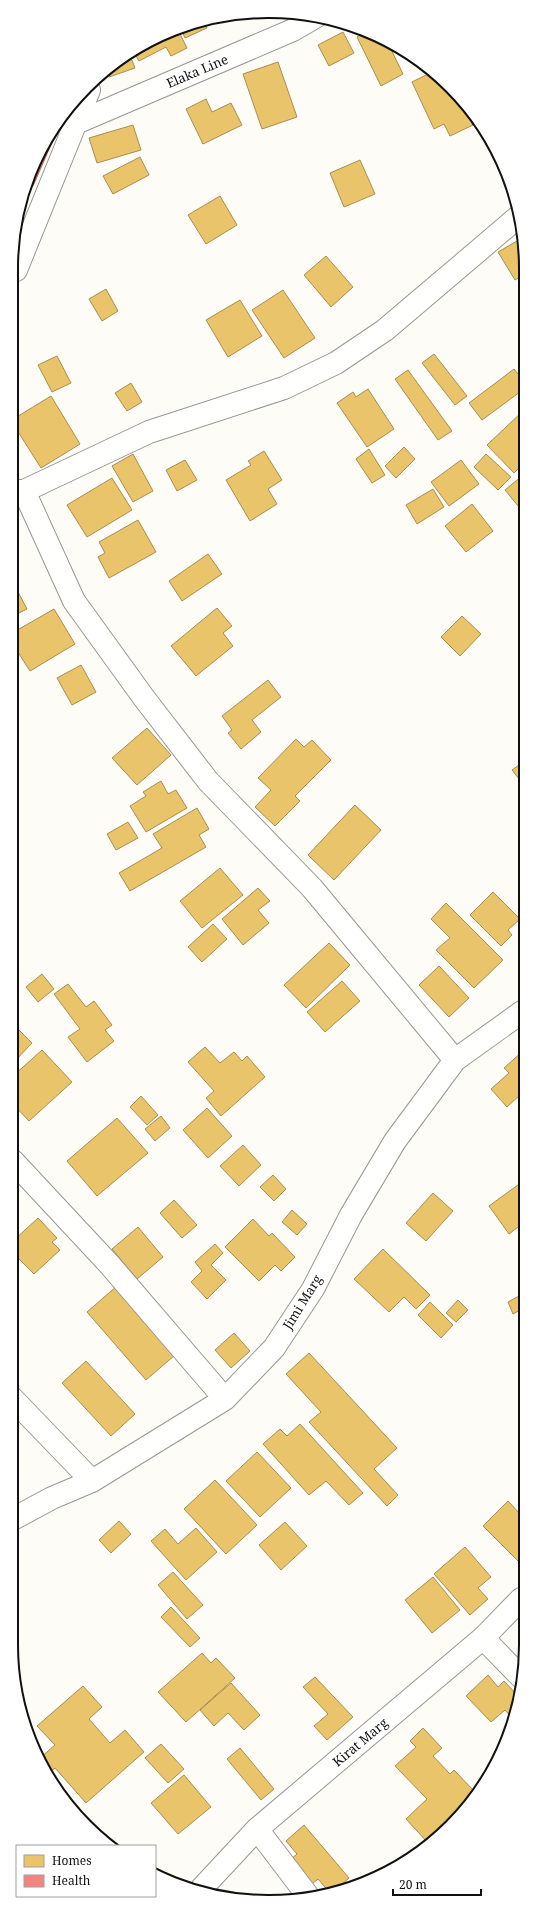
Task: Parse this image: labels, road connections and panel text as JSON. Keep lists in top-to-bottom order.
{
  "streets": {
    "street": ["Elaka Line", "Jimi Marg", "Kirat Marg"]
  },
  "legend": ["Homes", "Health"],
  "scale_bar": "20 m"
}
